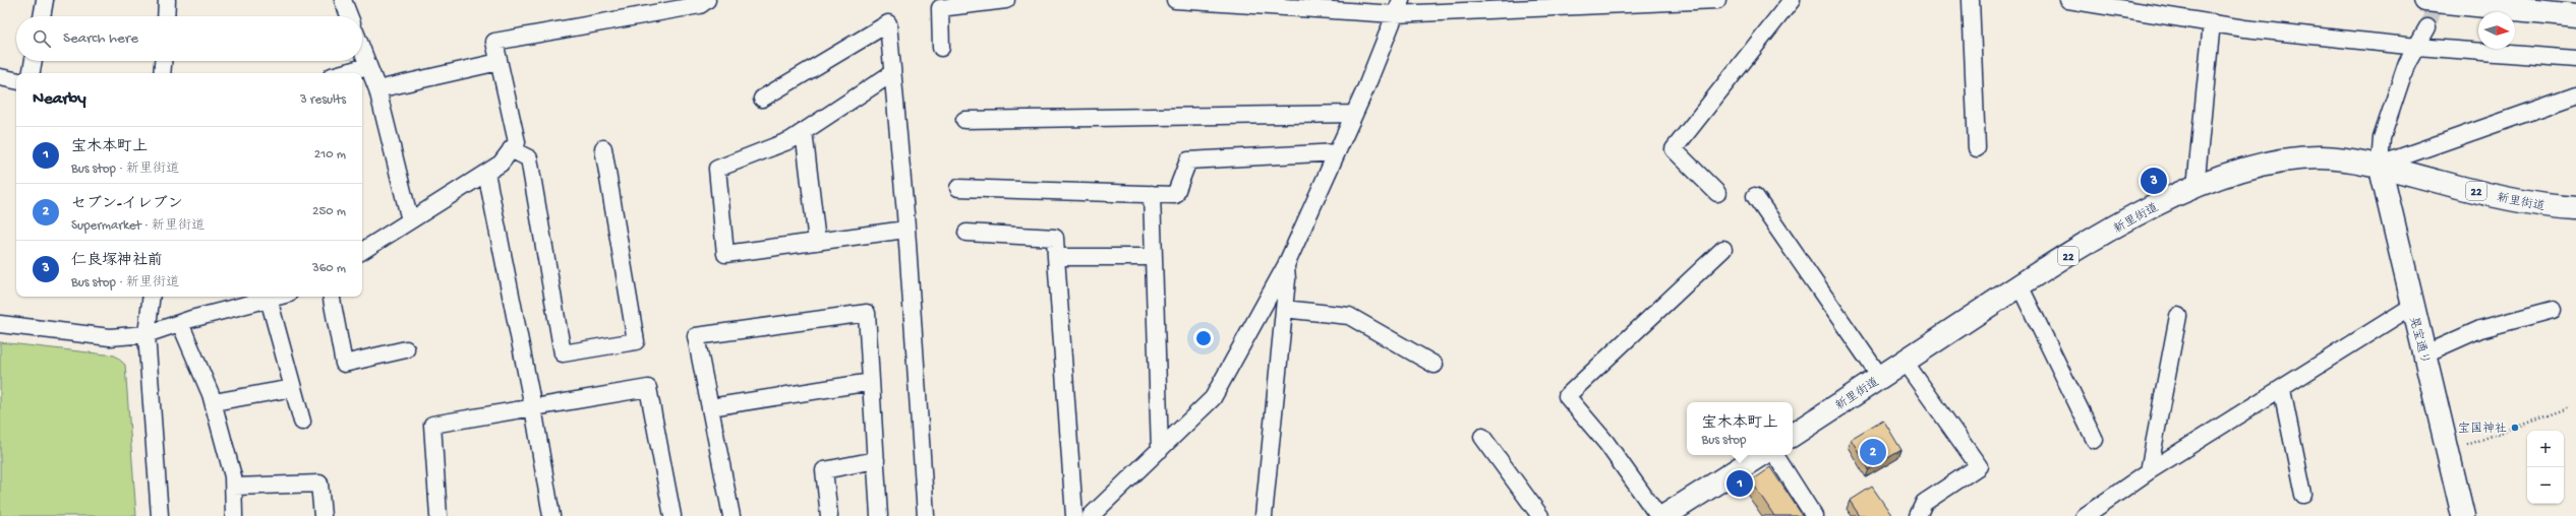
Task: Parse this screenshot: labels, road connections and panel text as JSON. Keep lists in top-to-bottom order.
{
  "streets": {
    "main road": ["22", "新里街道", "晃宝通り"]
  },
  "crossings": [
    ["新里街道", "晃宝通り"]
  ],
  "places": ["宝国神社"],
  "north": "right",
  "page": {
    "search": "Search here",
    "heading": ["Nearby", "3 results"],
    "list": [
      {
        "mark": "1",
        "name": "宝木本町上",
        "note": "Bus stop · 新里街道",
        "value": "210 m"
      },
      {
        "mark": "2",
        "name": "セブン-イレブン",
        "note": "Supermarket · 新里街道",
        "value": "250 m"
      },
      {
        "mark": "3",
        "name": "仁良塚神社前",
        "note": "Bus stop · 新里街道",
        "value": "360 m"
      }
    ],
    "pins": ["3", "2", "1"],
    "popup": ["宝木本町上", "Bus stop"],
    "map_buttons": ["+", "−"]
  }
}
